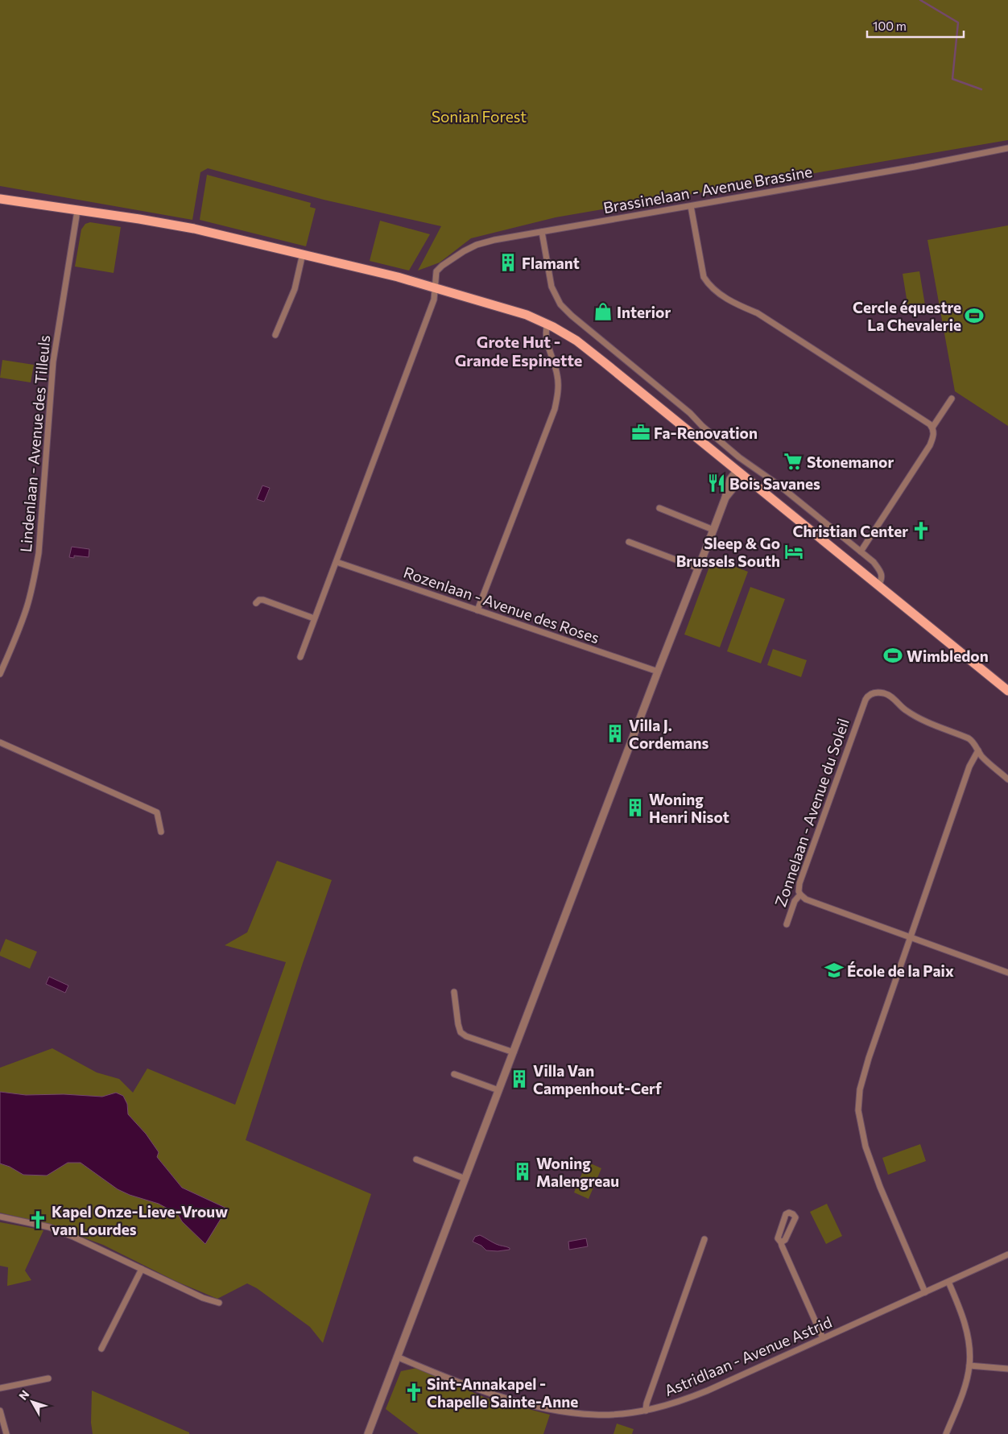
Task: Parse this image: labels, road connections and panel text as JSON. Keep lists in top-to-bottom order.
{
  "streets": {
    "street": [
      "Brassinelaan - Avenue Brassine",
      "Lindenlaan - Avenue des Tilleuls",
      "Rozenlaan - Avenue des Roses",
      "Zonnelaan - Avenue du Soleil",
      "Astridlaan - Avenue Astrid"
    ]
  },
  "crossings": [
    ["Brassinelaan - Avenue Brassine", "Rozenlaan - Avenue des Roses"]
  ],
  "districts": ["Grote Hut - Grande Espinette"],
  "parks": ["Sonian Forest"],
  "places": {
    "building": [
      "Flamant",
      "Villa J. Cordemans",
      "Woning Henri Nisot",
      "Villa Van Campenhout-Cerf",
      "Woning Malengreau"
    ],
    "shop": ["Interior"],
    "sports": ["Cercle équestre La Chevalerie", "Wimbledon"],
    "office": ["Fa-Renovation"],
    "supermarket": ["Stonemanor"],
    "restaurant": ["Bois Savanes"],
    "church": ["Christian Center", "Kapel Onze-Lieve-Vrouw van Lourdes", "Sint-Annakapel - Chapelle Sainte-Anne"],
    "hotel": ["Sleep & Go Brussels South"],
    "school or university": ["École de la Paix"]
  },
  "scale_bar": "100 m",
  "north": "top left"
}
